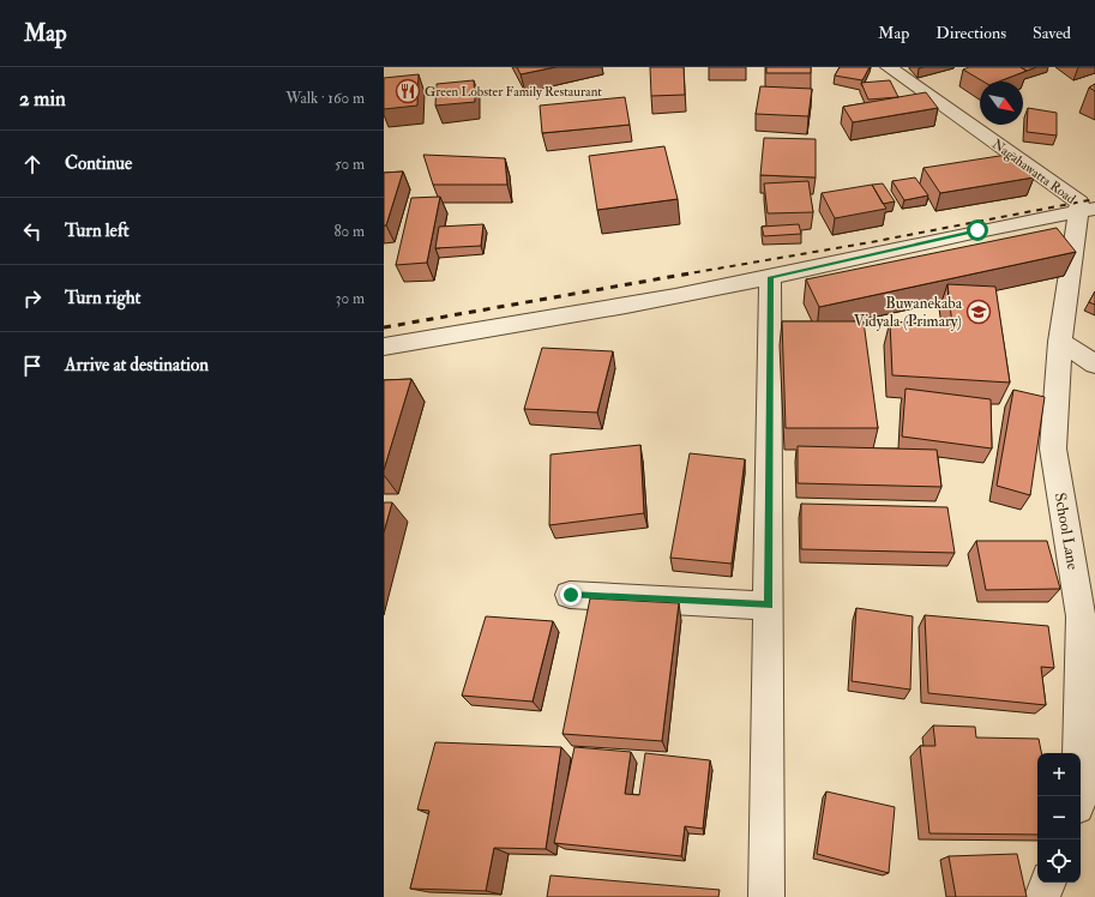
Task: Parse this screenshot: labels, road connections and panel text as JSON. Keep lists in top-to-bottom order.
{
  "streets": {
    "street": ["Nagahawatta Road", "School Lane"]
  },
  "crossings": [
    ["Nagahawatta Road", "School Lane"]
  ],
  "places": {
    "restaurant": ["Green Lobster Family Restaurant"],
    "school or university": ["Buwanekaba Vidyala (Primary)"]
  },
  "north": "bottom right",
  "page": {
    "header": "Map",
    "nav": ["Map", "Directions", "Saved"],
    "heading": ["2 min", "Walk · 160 m"],
    "list": [
      ["Continue", "50 m"],
      ["Turn left", "80 m"],
      ["Turn right", "30 m"],
      "Arrive at destination"
    ],
    "map_buttons": ["+", "−"]
  }
}
